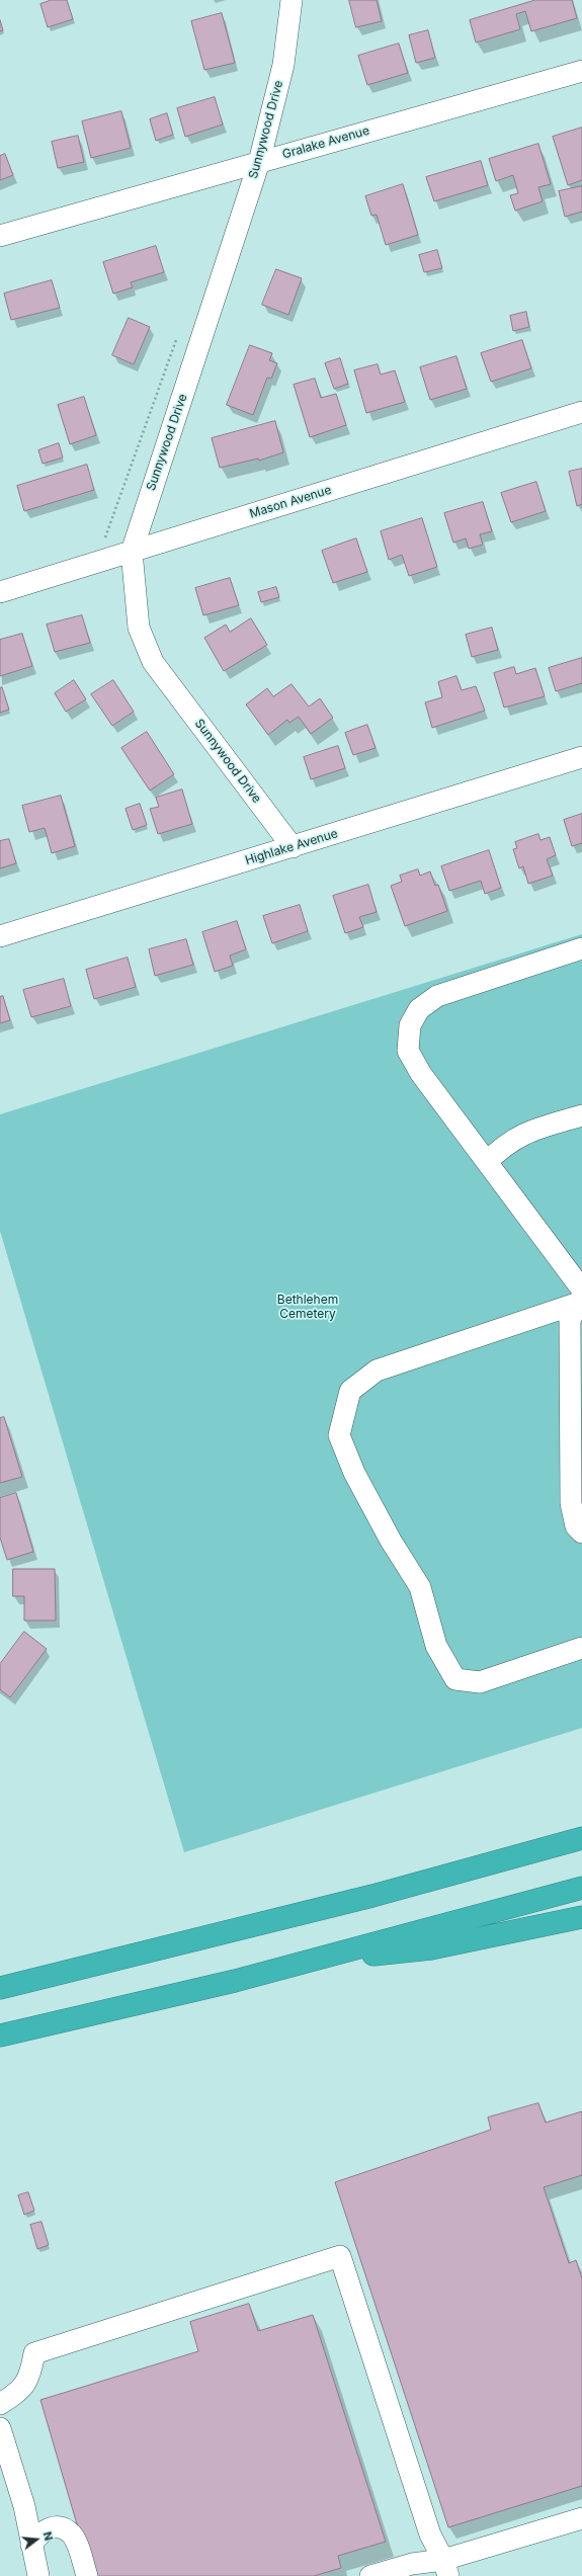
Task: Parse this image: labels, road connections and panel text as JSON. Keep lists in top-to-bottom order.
{
  "streets": {
    "street": [
      "Sunnywood Drive",
      "Gralake Avenue",
      "Mason Avenue",
      "Highlake Avenue"
    ]
  },
  "crossings": [
    ["Sunnywood Drive", "Gralake Avenue"],
    ["Sunnywood Drive", "Mason Avenue"],
    ["Sunnywood Drive", "Highlake Avenue"]
  ],
  "parks": ["Bethlehem Cemetery"],
  "north": "right"
}
